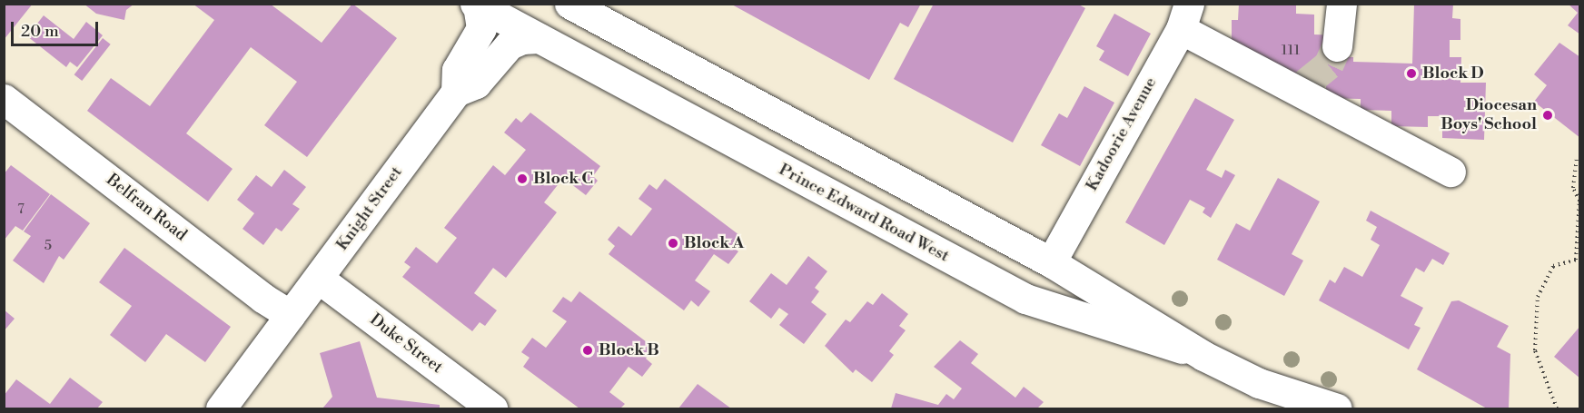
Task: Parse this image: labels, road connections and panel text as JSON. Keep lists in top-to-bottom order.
{
  "streets": {
    "street": [
      "Kadoorie Avenue",
      "Belfran Road",
      "Knight Street",
      "Prince Edward Road West",
      "Duke Street"
    ]
  },
  "crossings": [
    ["Kadoorie Avenue", "Prince Edward Road West"],
    ["Belfran Road", "Knight Street"],
    ["Knight Street", "Prince Edward Road West"],
    ["Knight Street", "Duke Street"]
  ],
  "places": [
    "Block D",
    "Diocesan Boys' School",
    "Block C",
    "Block A",
    "Block B"
  ],
  "house_numbers": ["111", "7", "5"],
  "scale_bar": "20 m"
}
